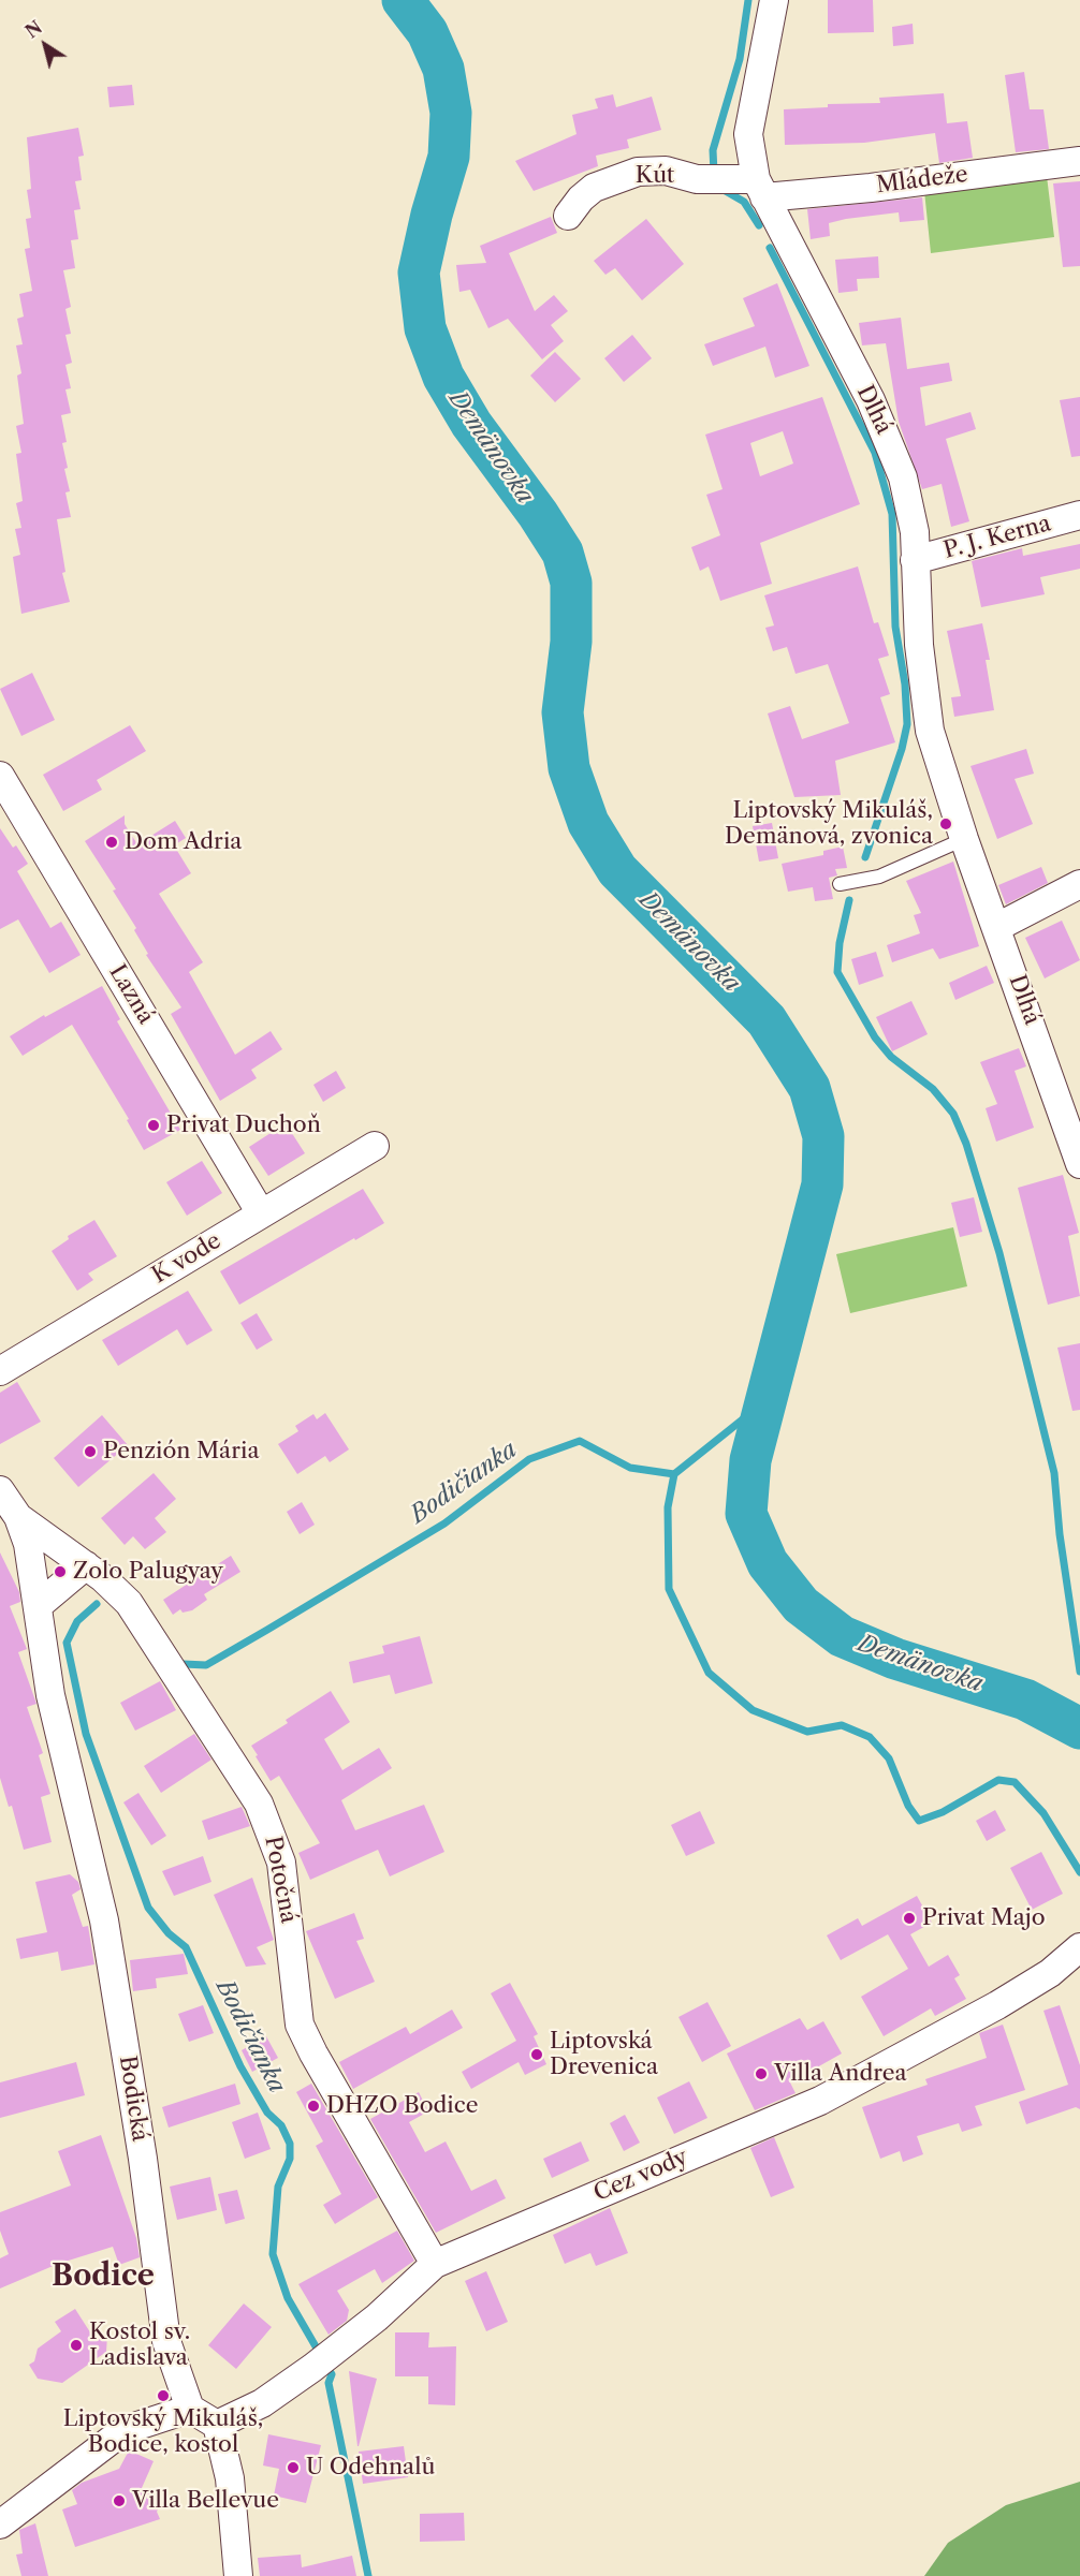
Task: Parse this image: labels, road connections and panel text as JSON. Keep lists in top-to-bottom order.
{
  "streets": {
    "street": [
      "Kút",
      "Mládeže",
      "Dlhá",
      "P. J. Kerna",
      "Lazná",
      "K vode",
      "Potočná",
      "Bodická",
      "Cez vody"
    ]
  },
  "crossings": [
    ["Kút", "Mládeže"],
    ["Kút", "Dlhá"],
    ["Mládeže", "Dlhá"],
    ["Dlhá", "P. J. Kerna"],
    ["Lazná", "K vode"],
    ["Potočná", "Bodická"],
    ["Potočná", "Cez vody"]
  ],
  "districts": ["Bodice"],
  "water": ["Demänovka", "Bodičianka"],
  "places": [
    "Liptovský Mikuláš, Demänová, zvonica",
    "Dom Adria",
    "Privat Duchoň",
    "Penzión Mária",
    "Zolo Palugyay",
    "Privat Majo",
    "Liptovská Drevenica",
    "Villa Andrea",
    "DHZO Bodice",
    "Kostol sv. Ladislava",
    "Liptovský Mikuláš, Bodice, kostol",
    "U Odehnalů",
    "Villa Bellevue"
  ],
  "north": "top left"
}
